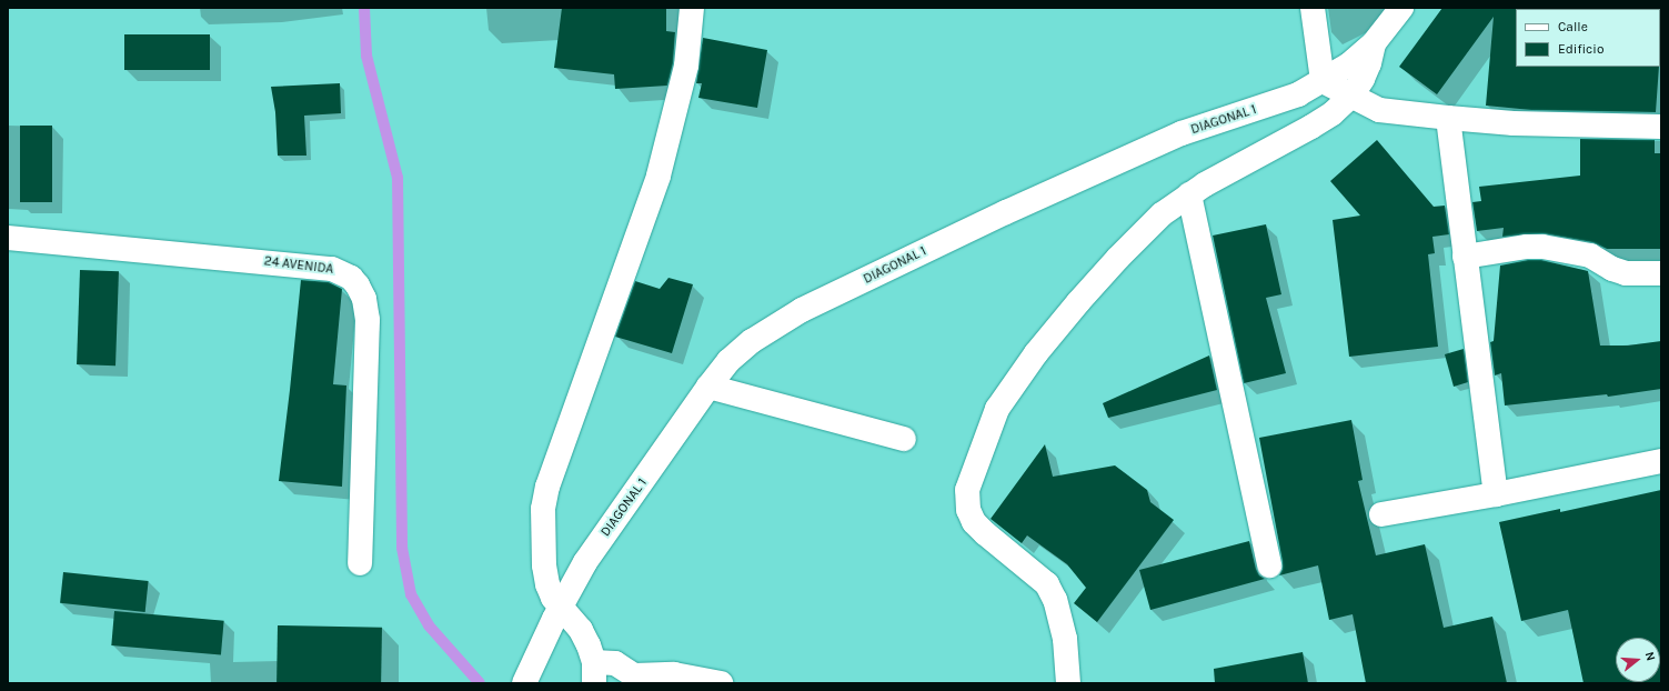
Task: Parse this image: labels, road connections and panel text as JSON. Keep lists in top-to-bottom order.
{
  "streets": {
    "street": ["DIAGONAL 1", "24 AVENIDA"]
  },
  "legend": ["Calle", "Edificio"],
  "north": "right"
}
